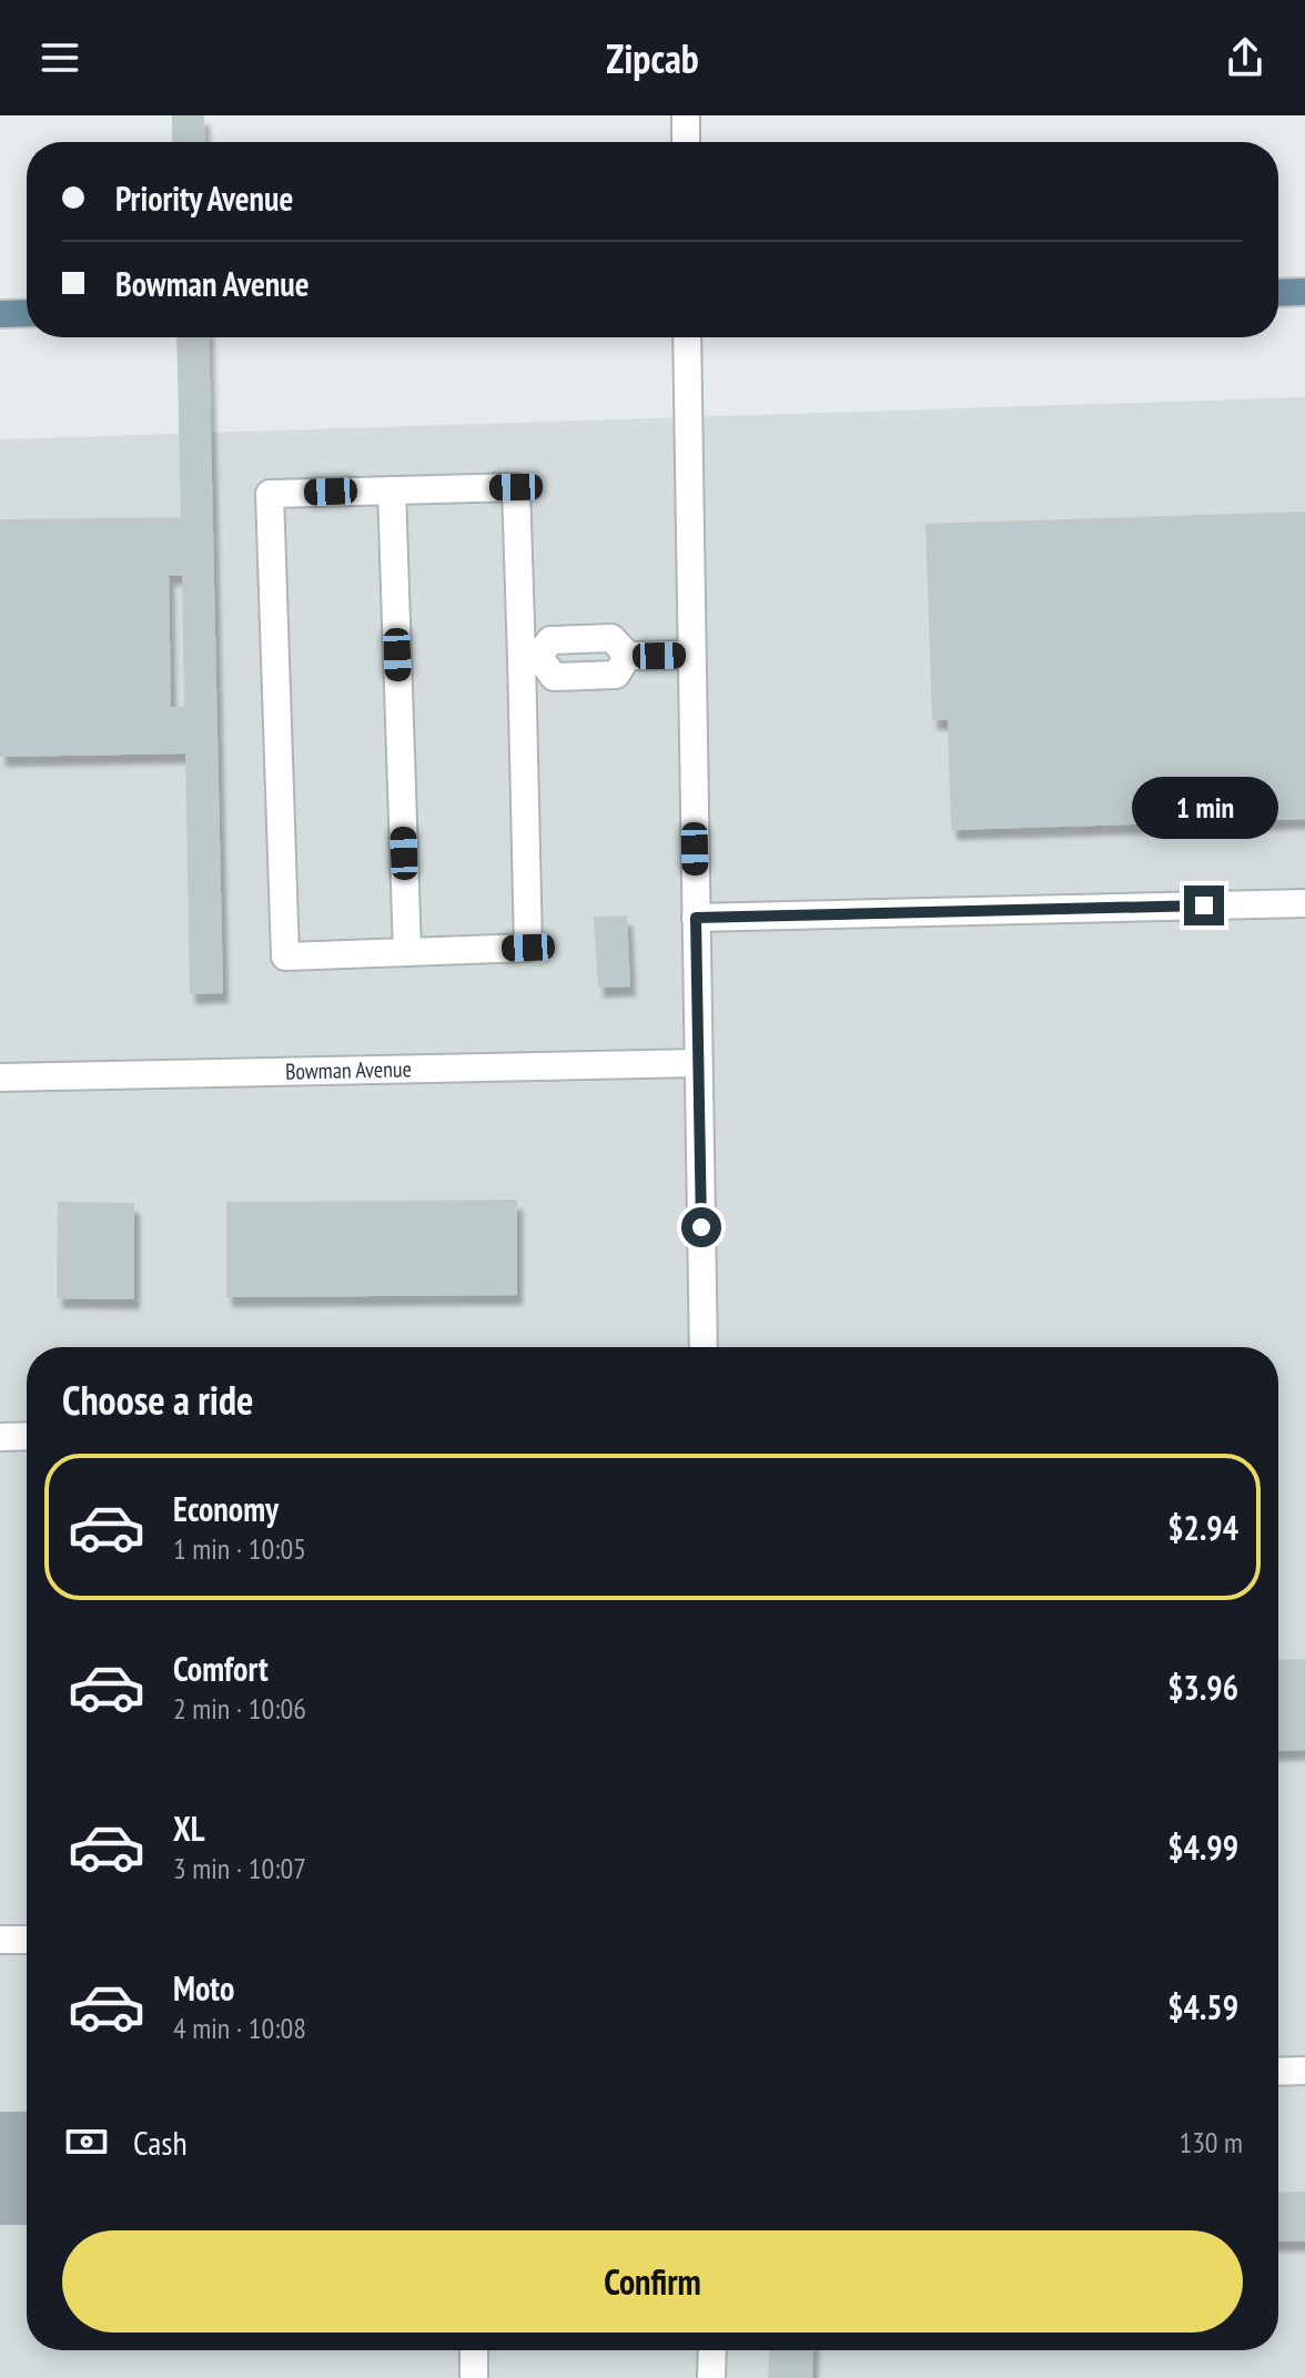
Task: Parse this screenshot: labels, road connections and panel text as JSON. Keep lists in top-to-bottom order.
{
  "streets": {
    "street": ["Bowman Avenue"]
  },
  "page": {
    "header": "Zipcab",
    "banner": ["Priority Avenue", "Bowman Avenue"],
    "bubble": "1 min",
    "heading": "Choose a ride",
    "list": [
      {
        "name": "Economy",
        "note": "1 min · 10:05",
        "value": "$2.94"
      },
      {
        "name": "Comfort",
        "note": "2 min · 10:06",
        "value": "$3.96"
      },
      {
        "name": "XL",
        "note": "3 min · 10:07",
        "value": "$4.99"
      },
      {
        "name": "Moto",
        "note": "4 min · 10:08",
        "value": "$4.59"
      }
    ],
    "pay": ["Cash", "130 m"],
    "buttons": "Confirm"
  }
}
